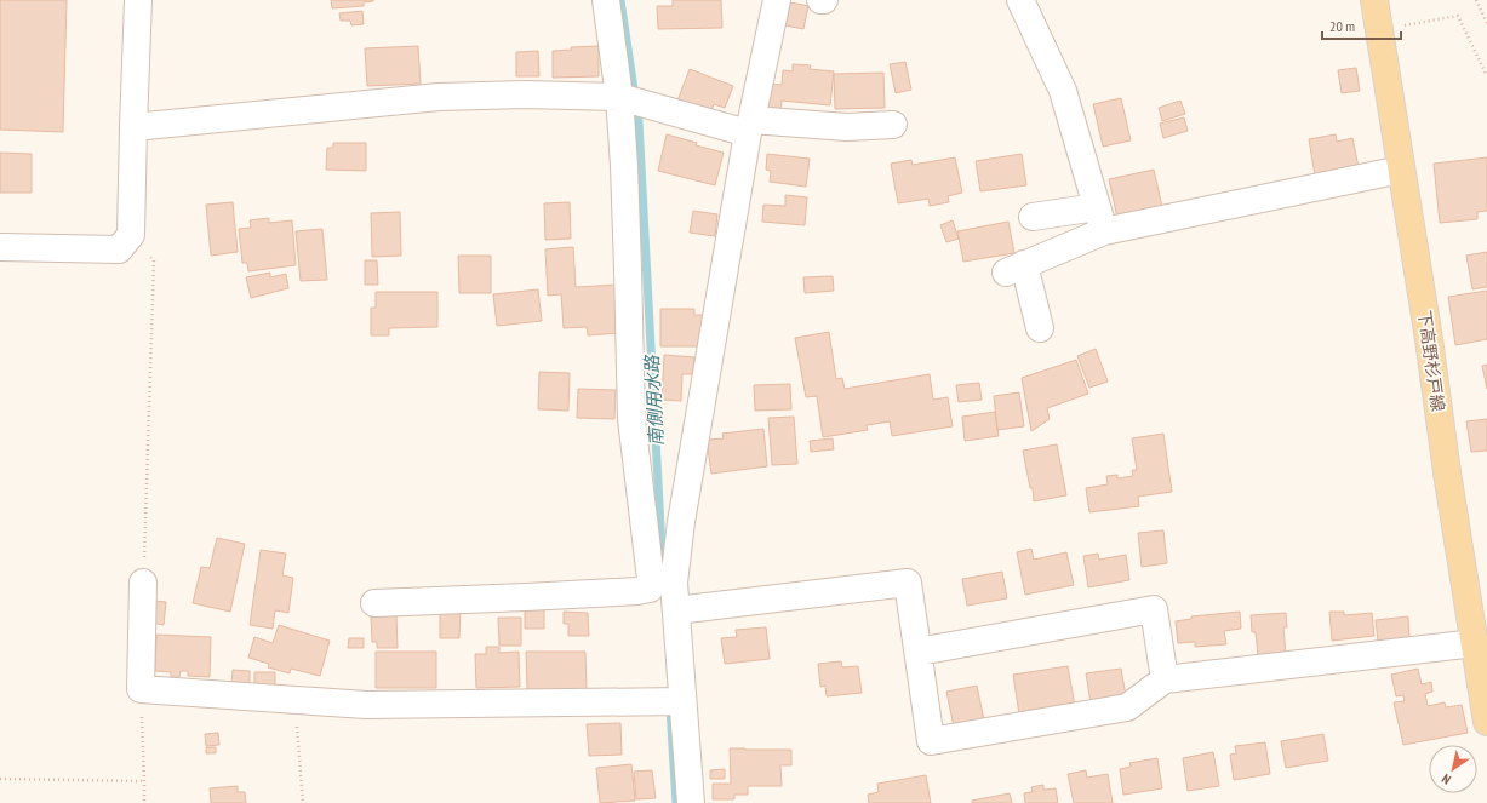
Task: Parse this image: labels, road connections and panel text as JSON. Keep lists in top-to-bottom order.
{
  "streets": {
    "main road": ["下高野杉戸線"]
  },
  "water": ["南側用水路"],
  "scale_bar": "20 m",
  "north": "bottom left"
}
